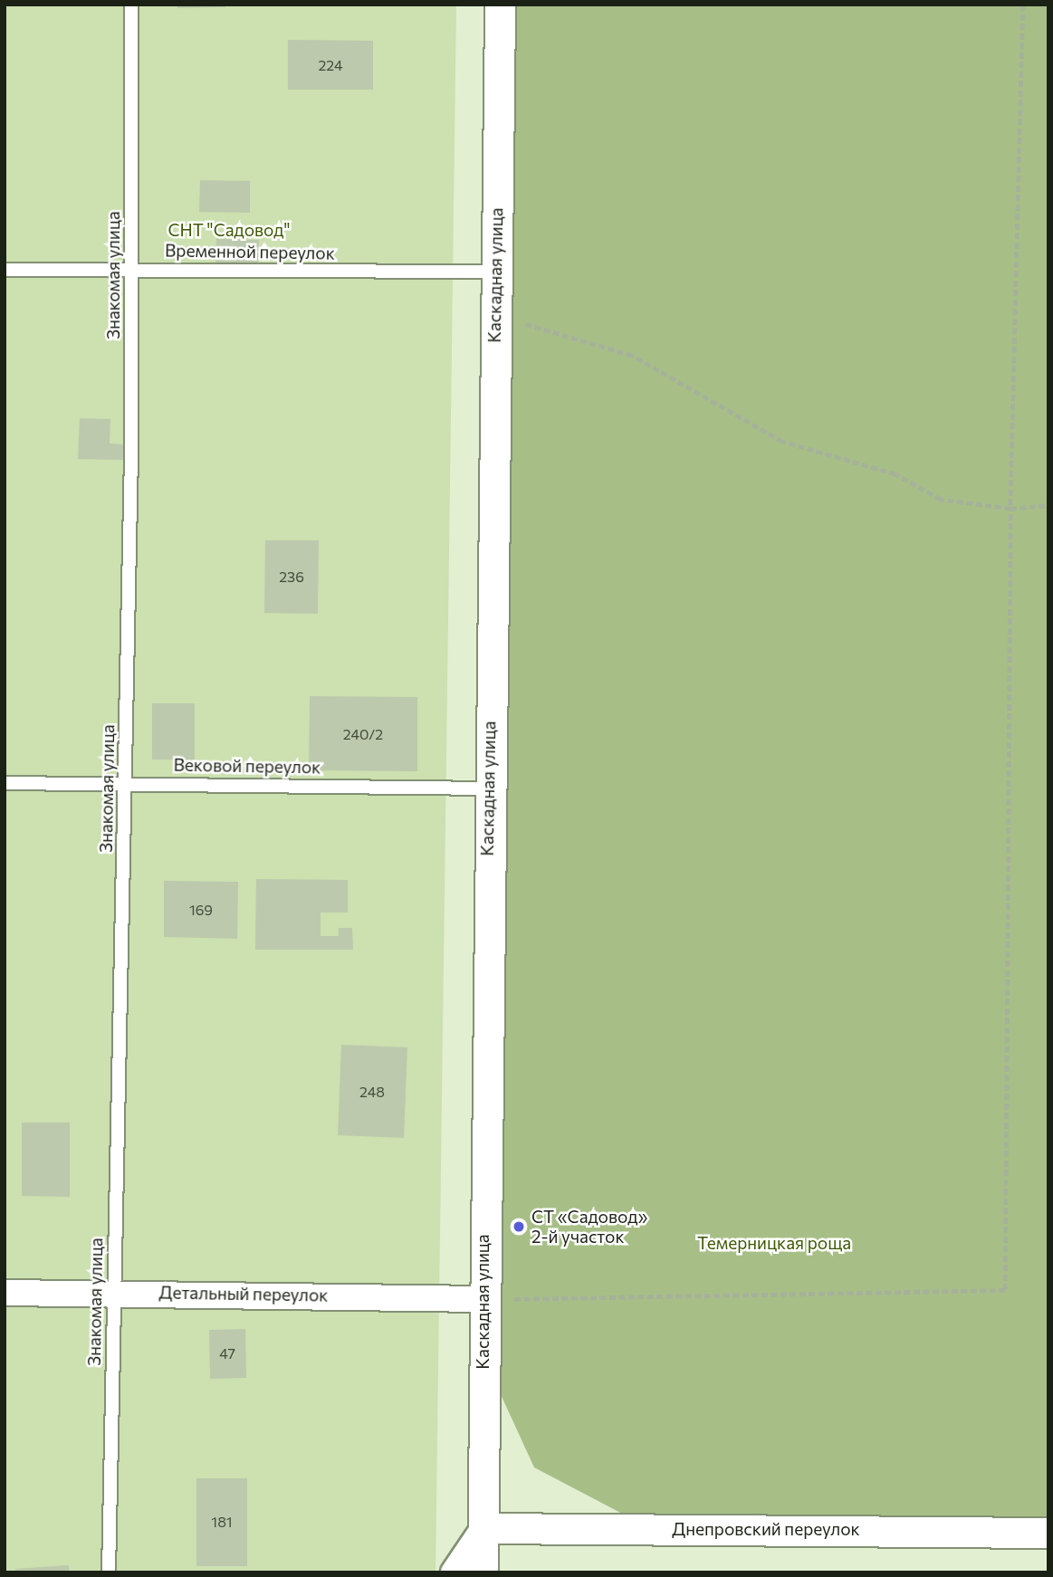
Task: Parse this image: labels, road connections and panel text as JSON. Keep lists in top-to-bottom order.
{
  "streets": {
    "street": ["Каскадная улица", "Детальный переулок", "Днепровский переулок"],
    "lane": ["Временной переулок", "Знакомая улица", "Вековой переулок"]
  },
  "crossings": [
    ["Временной переулок", "Знакомая улица"],
    ["Временной переулок", "Каскадная улица"],
    ["Знакомая улица", "Вековой переулок"],
    ["Знакомая улица", "Детальный переулок"],
    ["Каскадная улица", "Вековой переулок"],
    ["Каскадная улица", "Детальный переулок"],
    ["Каскадная улица", "Днепровский переулок"]
  ],
  "parks": ["СНТ \"Садовод\"", "Темерницкая роща"],
  "places": ["СТ «Садовод» 2-й участок"],
  "house_numbers": [
    "224",
    "236",
    "240/2",
    "169",
    "248",
    "47",
    "181"
  ]
}
